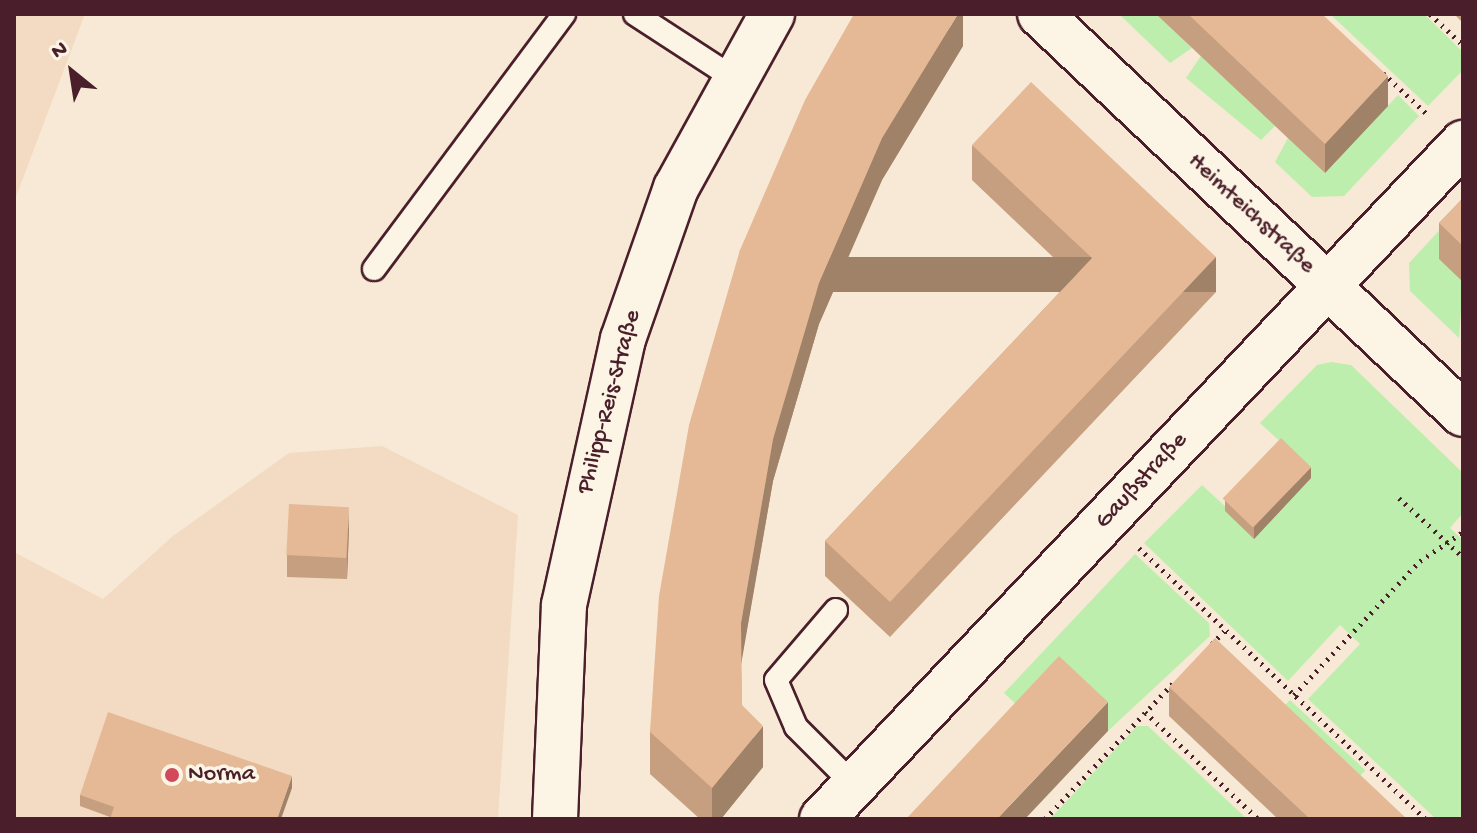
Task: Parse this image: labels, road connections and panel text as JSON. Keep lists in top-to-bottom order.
{
  "streets": {
    "street": ["Heimteichstraße", "Philipp-Reis-Straße", "Gaußstraße"]
  },
  "crossings": [
    ["Heimteichstraße", "Gaußstraße"]
  ],
  "places": ["Norma"],
  "north": "top left"
}
